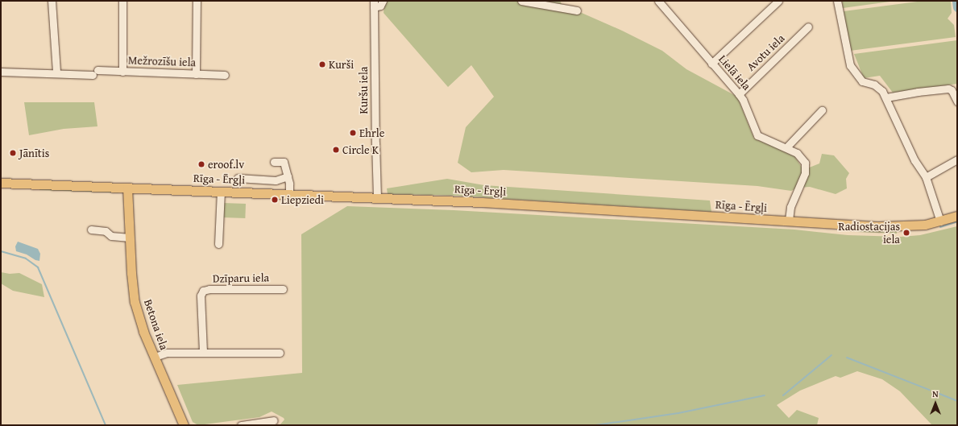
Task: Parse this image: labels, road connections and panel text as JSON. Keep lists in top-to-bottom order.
{
  "streets": {
    "main road": ["Rīga - Ērgļi", "Betona iela"],
    "street": [
      "Avotu iela",
      "Mežrozīšu iela",
      "Lielā iela",
      "Kuršu iela",
      "Dzīparu iela"
    ]
  },
  "crossings": [
    ["Avotu iela", "Lielā iela"],
    ["Lielā iela", "Rīga - Ērgļi"],
    ["Kuršu iela", "Rīga - Ērgļi"],
    ["Rīga - Ērgļi", "Betona iela"]
  ],
  "places": [
    "Kurši",
    "Ehrle",
    "Circle K",
    "Jānītis",
    "eroof.lv",
    "Liepziedi",
    "Radiostacijas iela"
  ],
  "north": "top"
}
